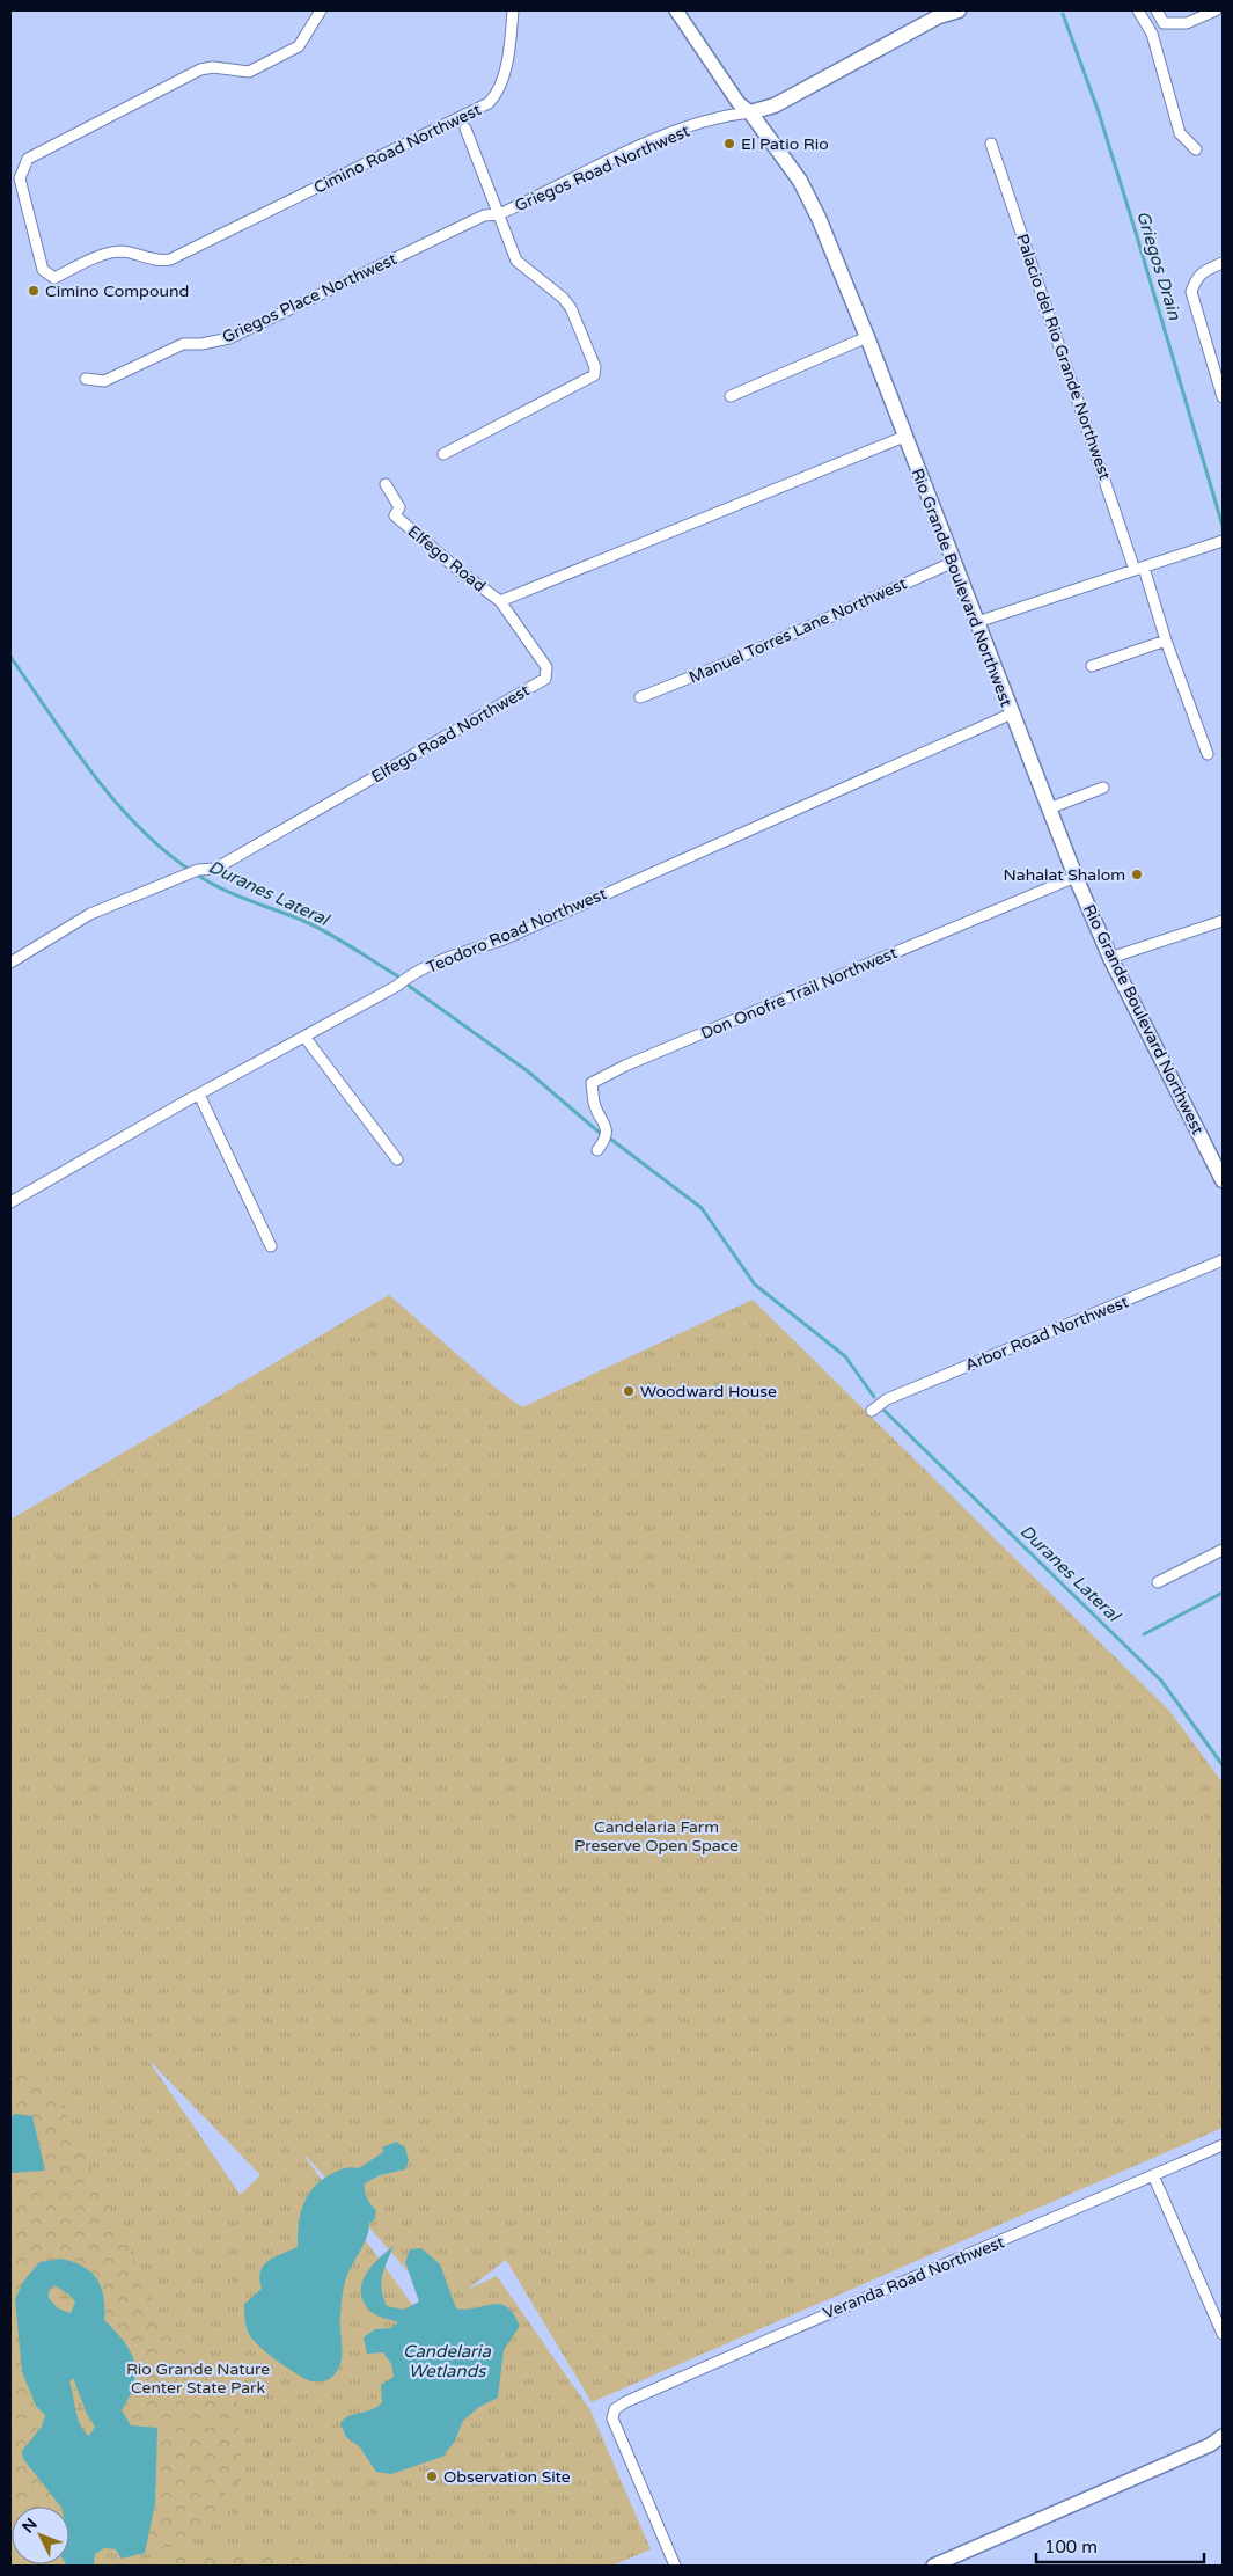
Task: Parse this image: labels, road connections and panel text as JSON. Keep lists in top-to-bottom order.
{
  "streets": {
    "main road": ["Griegos Road Northwest", "Rio Grande Boulevard Northwest"],
    "street": [
      "Cimino Road Northwest",
      "Griegos Place Northwest",
      "Palacio del Rio Grande Northwest",
      "Elfego Road",
      "Manuel Torres Lane Northwest",
      "Elfego Road Northwest",
      "Teodoro Road Northwest",
      "Don Onofre Trail Northwest",
      "Arbor Road Northwest",
      "Veranda Road Northwest"
    ]
  },
  "crossings": [
    ["Griegos Road Northwest", "Griegos Place Northwest"],
    ["Griegos Road Northwest", "Rio Grande Boulevard Northwest"],
    ["Elfego Road", "Elfego Road Northwest"],
    ["Rio Grande Boulevard Northwest", "Manuel Torres Lane Northwest"],
    ["Rio Grande Boulevard Northwest", "Teodoro Road Northwest"],
    ["Rio Grande Boulevard Northwest", "Don Onofre Trail Northwest"]
  ],
  "water": ["Griegos Drain", "Duranes Lateral", "Candelaria Wetlands"],
  "parks": ["Candelaria Farm Preserve Open Space", "Rio Grande Nature Center State Park"],
  "places": [
    "El Patio Rio",
    "Cimino Compound",
    "Nahalat Shalom",
    "Woodward House",
    "Observation Site"
  ],
  "scale_bar": "100 m",
  "north": "top left"
}
